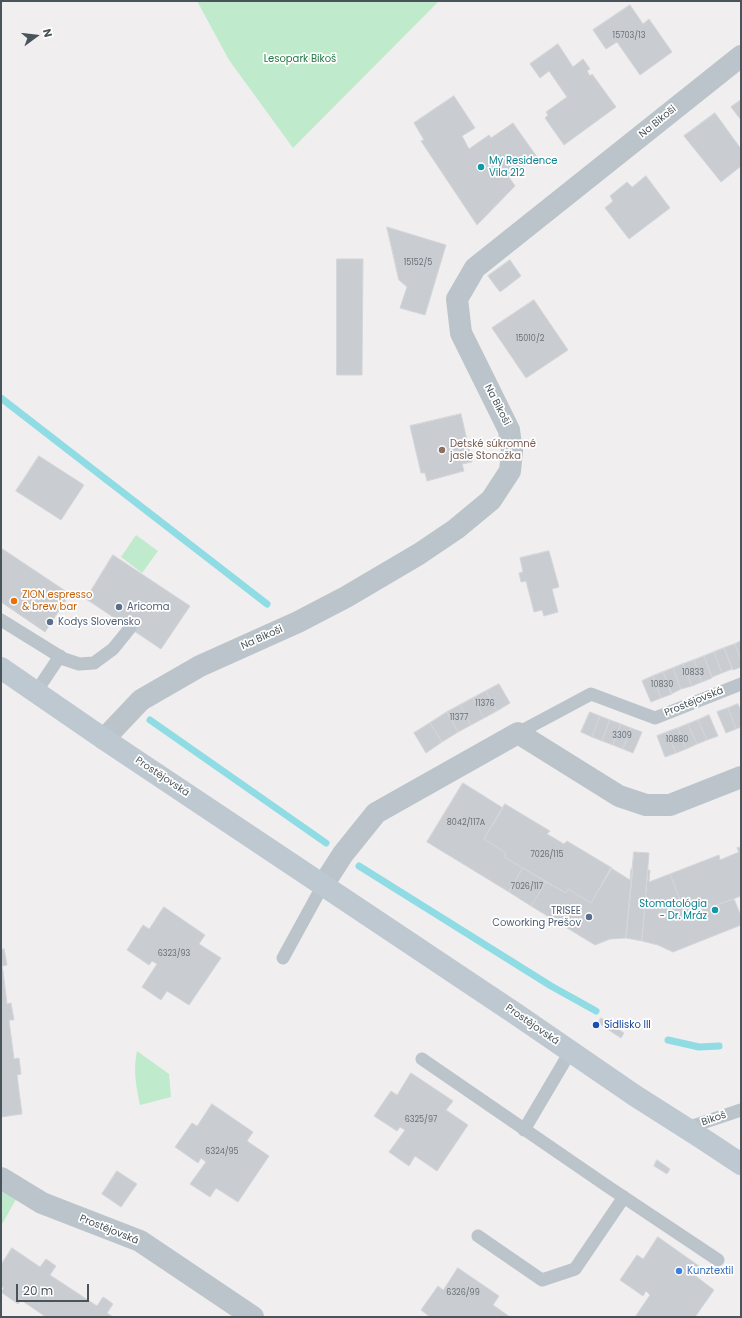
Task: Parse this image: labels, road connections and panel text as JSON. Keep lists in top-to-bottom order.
{
  "streets": {
    "street": ["Na Bikoši", "Prostějovská"],
    "lane": ["Bikoš"]
  },
  "crossings": [
    ["Na Bikoši", "Prostějovská"],
    ["Prostějovská", "Bikoš"]
  ],
  "parks": ["Lesopark Bikoš"],
  "places": [
    "My Residence Vila 212",
    "Detské súkromné jasle Stonožka",
    "ZION espresso & brew bar",
    "Aricoma",
    "Kodys Slovensko",
    "Stomatológia - Dr. Mráz",
    "TRISEE Coworking Prešov",
    "Sídlisko III",
    "Kunztextil"
  ],
  "house_numbers": [
    "15703/13",
    "15152/5",
    "15010/2",
    "10833",
    "10830",
    "11376",
    "11377",
    "3309",
    "10880",
    "8042/117A",
    "7026/115",
    "7026/117",
    "6323/93",
    "6325/97",
    "6324/95",
    "6326/99"
  ],
  "scale_bar": "20 m",
  "north": "right"
}
